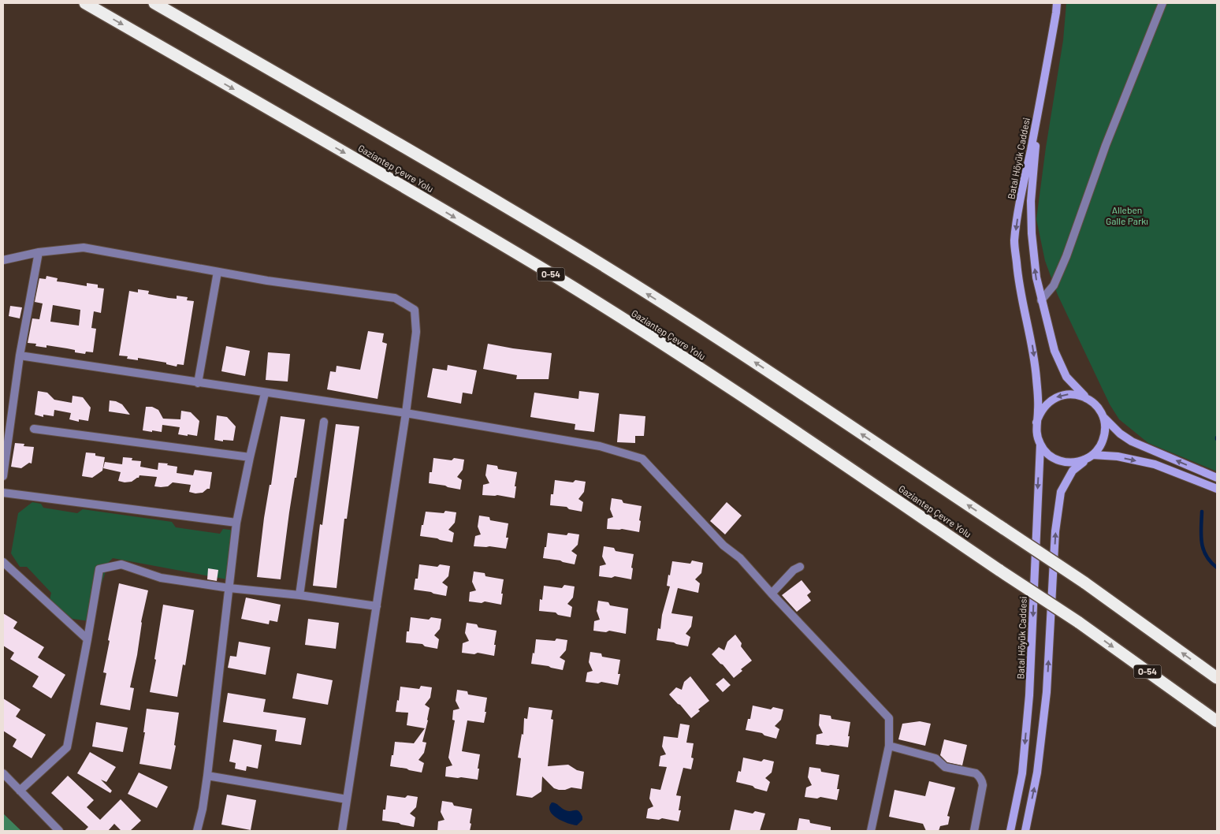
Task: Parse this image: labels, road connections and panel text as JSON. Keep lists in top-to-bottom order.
{
  "streets": {
    "highway": ["Gaziantep Çevre Yolu", "O-54"],
    "main road": ["Batal Höyük Caddesi"]
  },
  "parks": ["Alleben Galle Parkı"]
}
